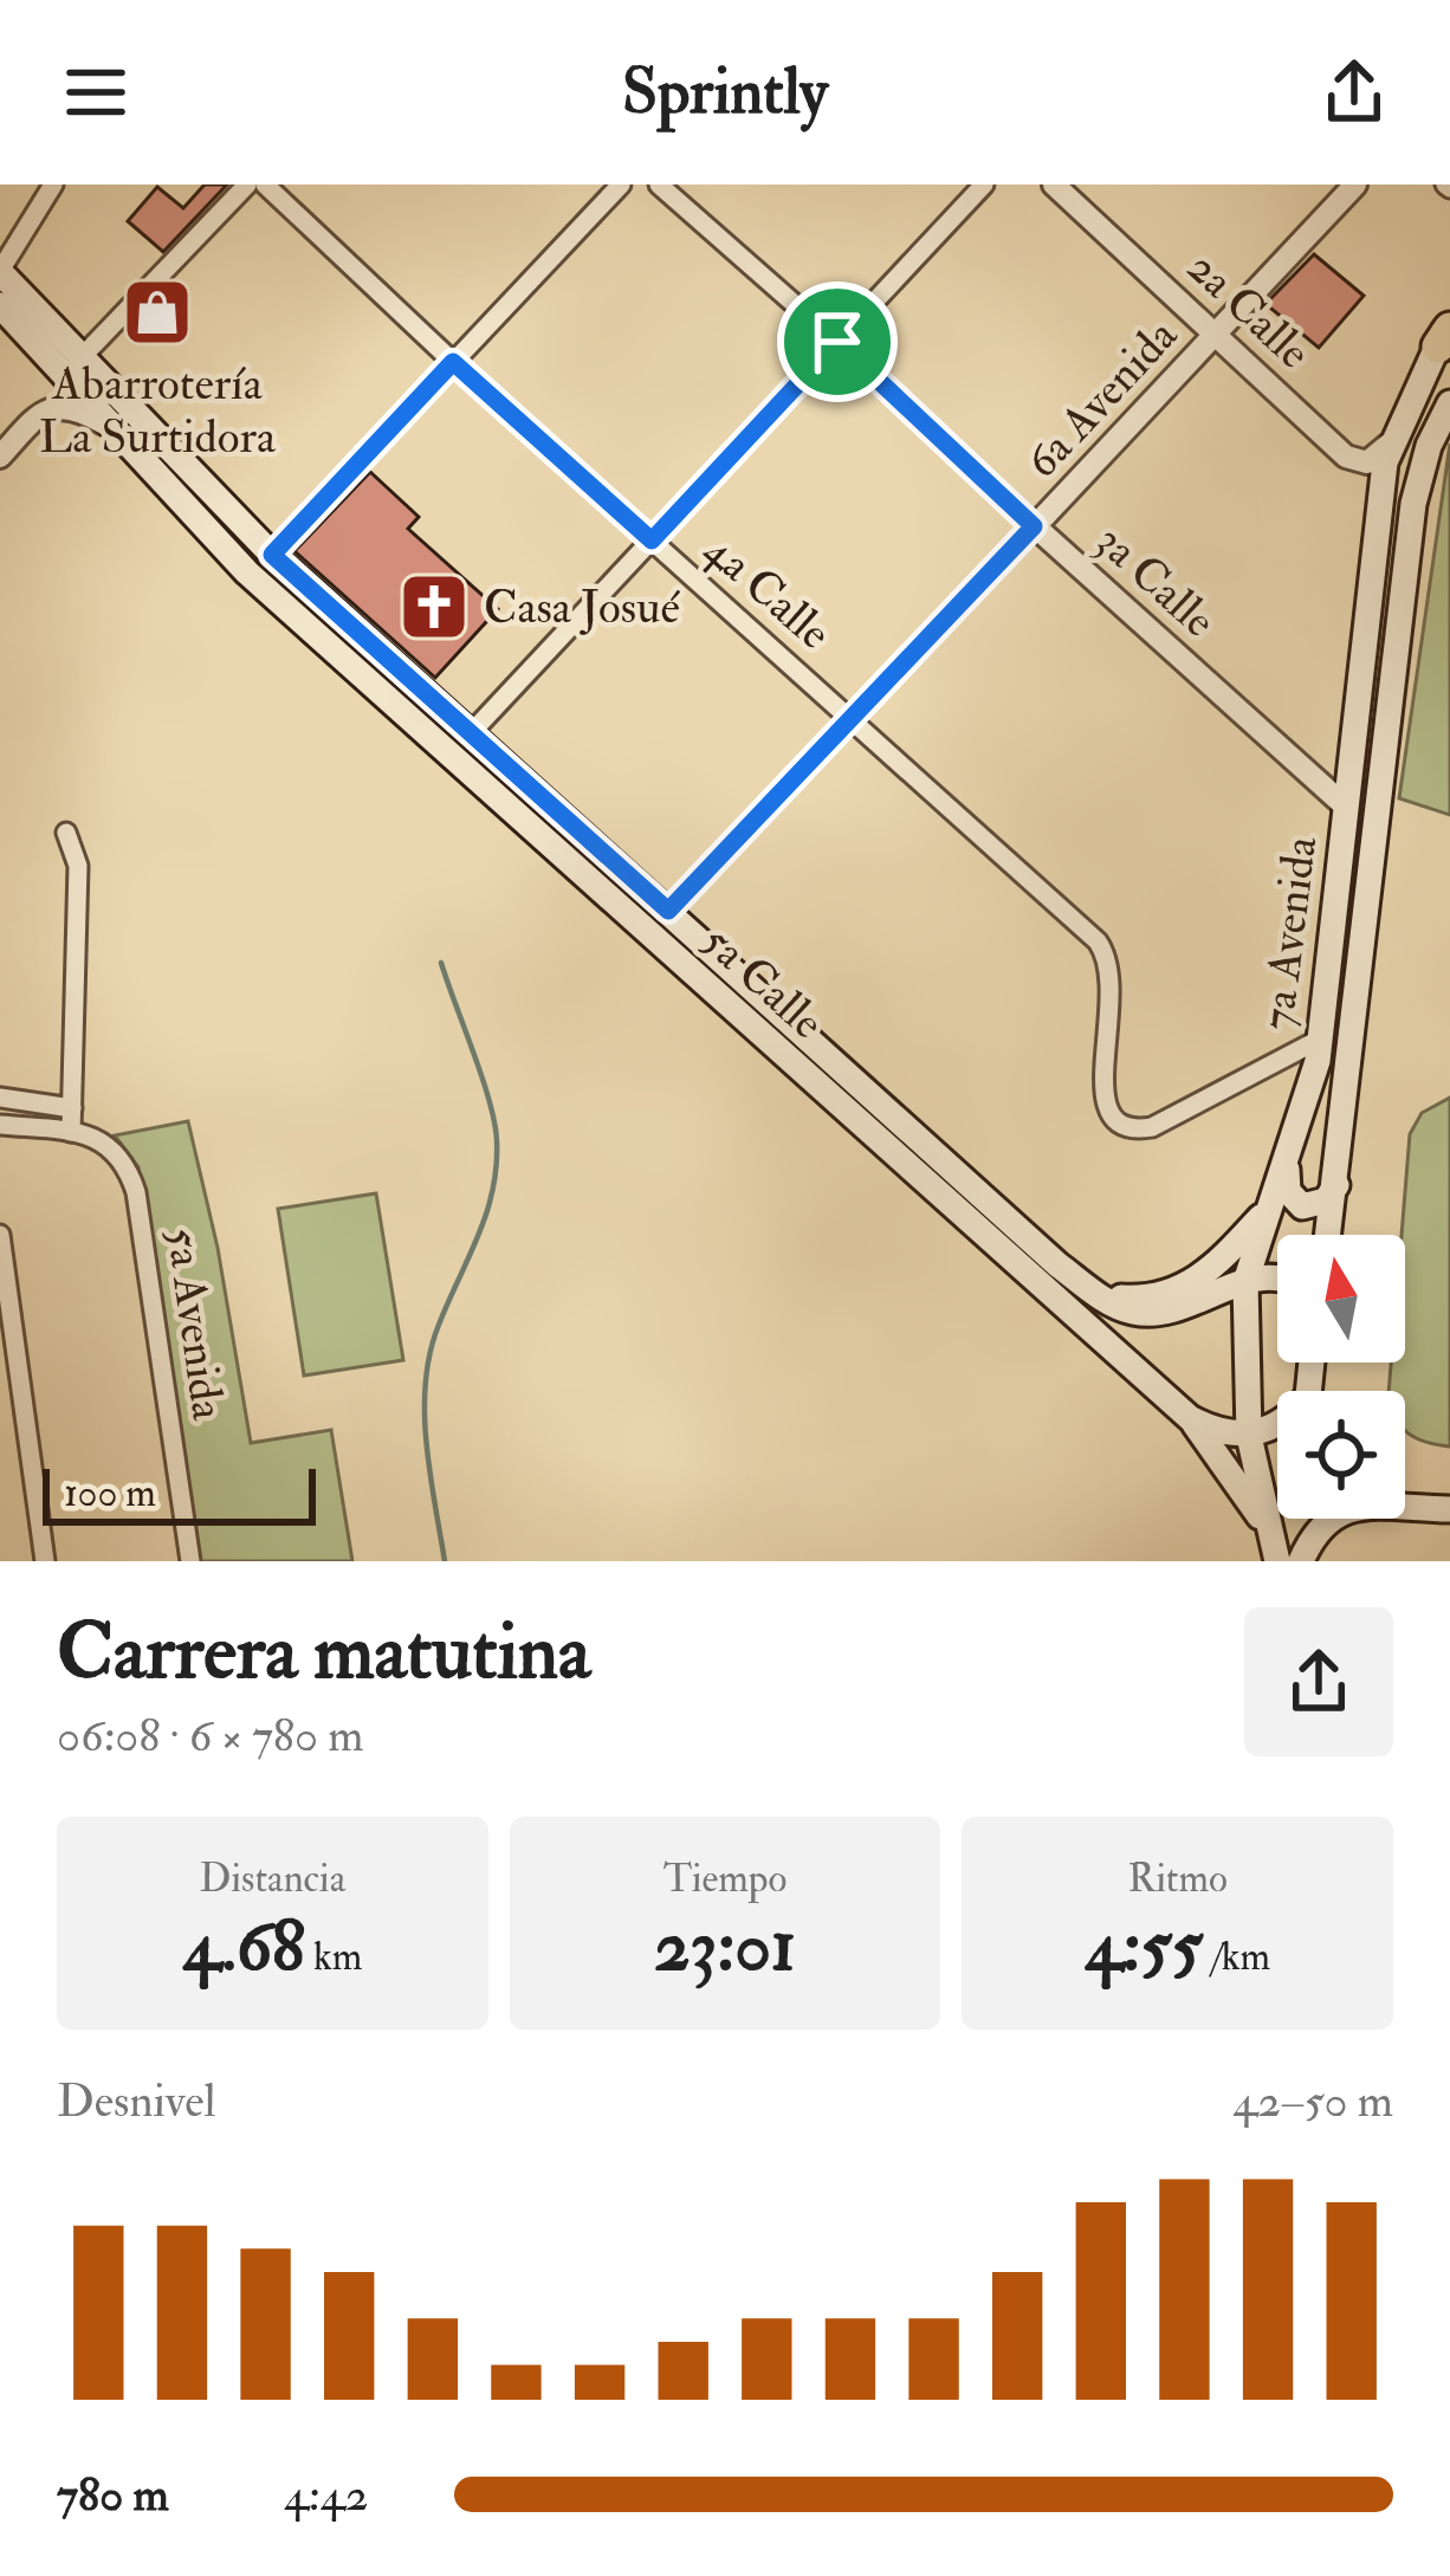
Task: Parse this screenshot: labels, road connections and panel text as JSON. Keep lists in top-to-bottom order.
{
  "streets": {
    "main road": ["7a Avenida", "5a Calle"],
    "street": [
      "2a Calle",
      "6a Avenida",
      "3a Calle",
      "4a Calle",
      "5a Avenida"
    ]
  },
  "crossings": [
    ["2a Calle", "6a Avenida"],
    ["2a Calle", "7a Avenida"],
    ["6a Avenida", "3a Calle"],
    ["6a Avenida", "4a Calle"],
    ["6a Avenida", "5a Calle"],
    ["3a Calle", "7a Avenida"],
    ["4a Calle", "7a Avenida"],
    ["7a Avenida", "5a Calle"]
  ],
  "places": {
    "shop": ["Abarrotería La Surtidora"],
    "church": ["Casa Josué"]
  },
  "scale_bar": "100 m",
  "north": "top",
  "page": {
    "header": "Sprintly",
    "scale": "100 m",
    "heading": ["Carrera matutina", "06:08 · 6 × 780 m"],
    "stats": [
      ["Distancia", "4.68 km"],
      ["Tiempo", "23:01"],
      ["Ritmo", "4:55 /km"]
    ],
    "chart": ["Desnivel", "42–50 m"],
    "list": [
      {
        "name": "780 m",
        "note": "4:42"
      }
    ]
  }
}
